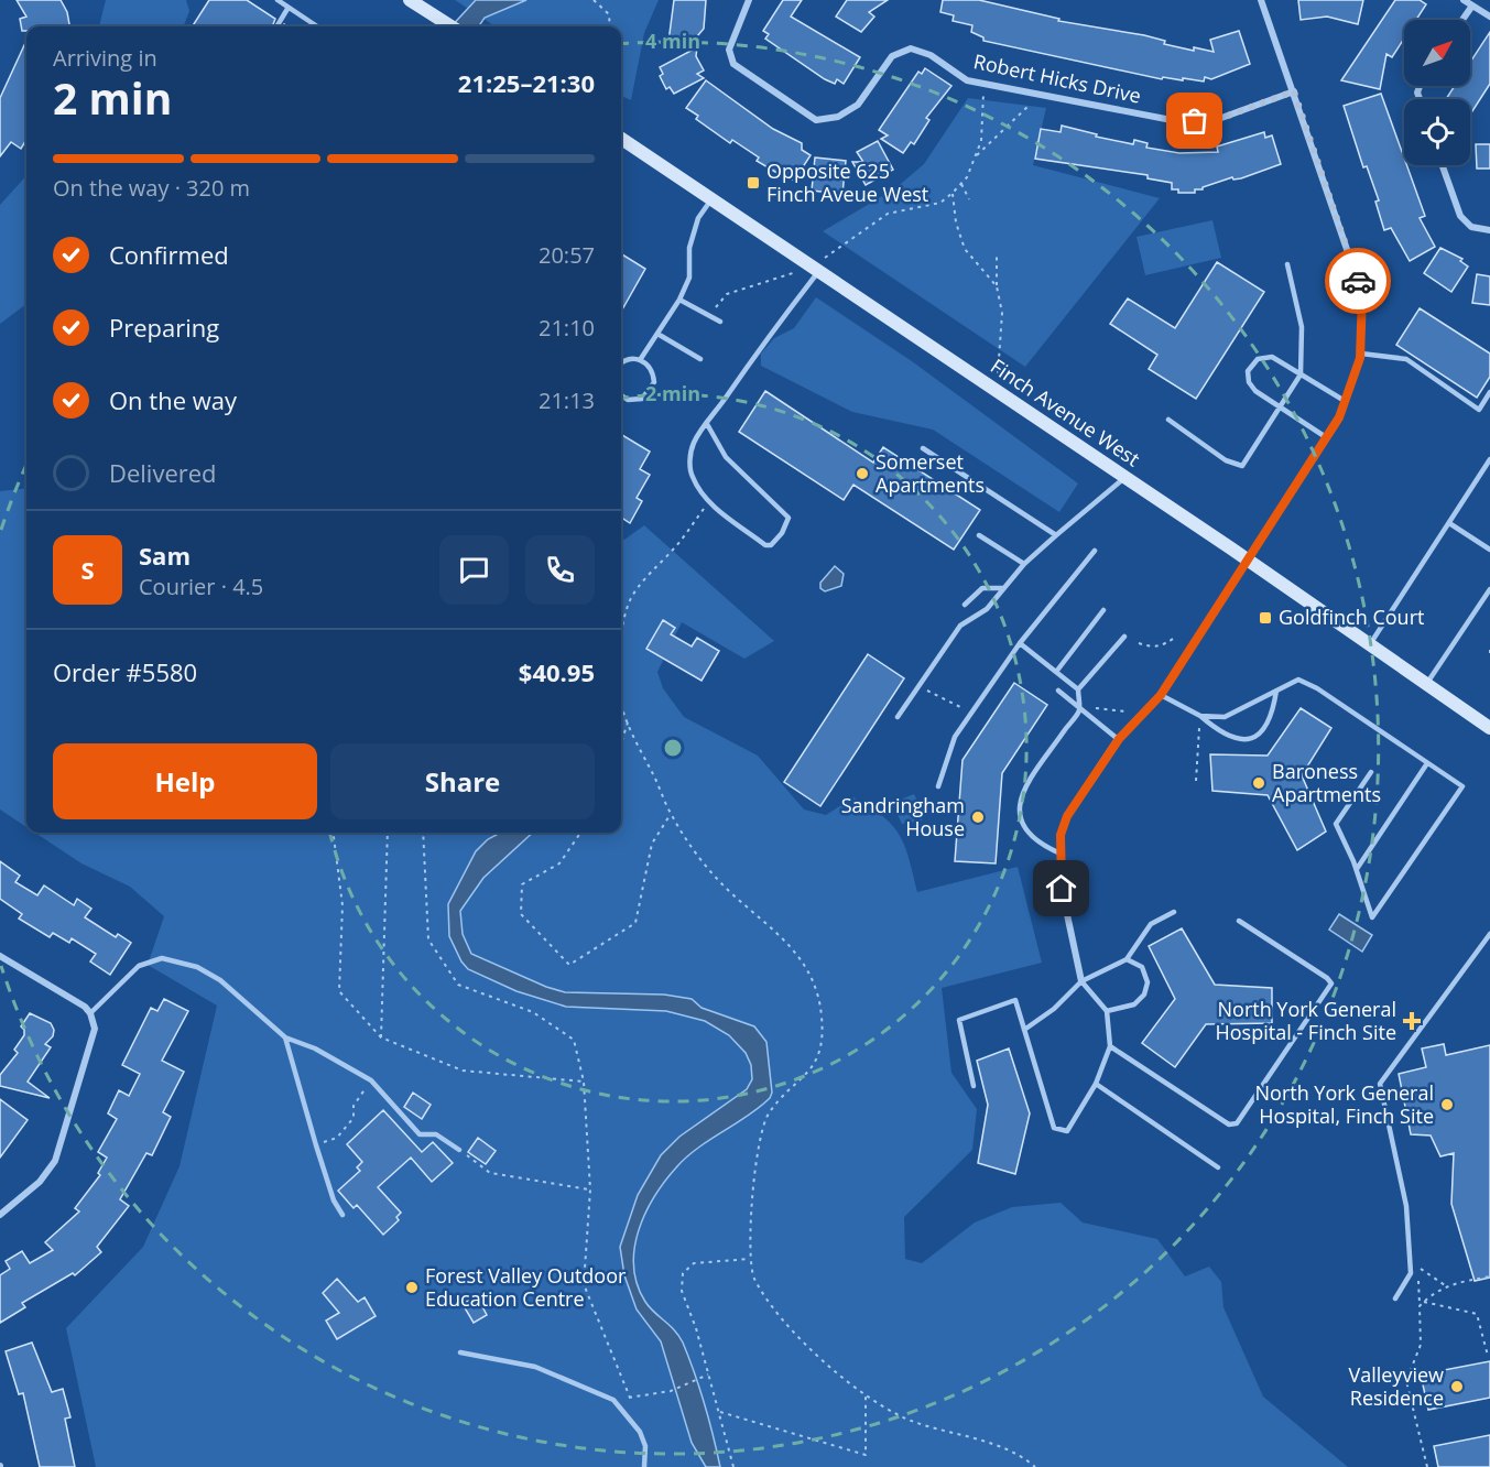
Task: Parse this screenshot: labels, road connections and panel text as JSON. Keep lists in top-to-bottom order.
{
  "streets": {
    "main road": ["Finch Avenue West"],
    "street": ["Robert Hicks Drive"]
  },
  "places": {
    "transit": ["Opposite 625 Finch Aveue West", "Goldfinch Court"],
    "other": [
      "Somerset Apartments",
      "Baroness Apartments",
      "Sandringham House",
      "North York General Hospital, Finch Site",
      "Forest Valley Outdoor Education Centre",
      "Valleyview Residence"
    ],
    "health": ["North York General Hospital - Finch Site"]
  },
  "north": "top right",
  "page": {
    "heading": ["2 min", "Arriving in", "21:25–21:30"],
    "panel": [
      "Sam",
      "Courier · 4.5",
      "Order #5580",
      "$40.95"
    ],
    "bar": "On the way · 320 m",
    "list": [
      ["Confirmed", "20:57"],
      ["Preparing", "21:10"],
      ["On the way", "21:13"],
      "Delivered"
    ],
    "round": "S",
    "buttons": ["Help", "Share"]
  },
  "rings": ["4 min", "2 min"]
}
